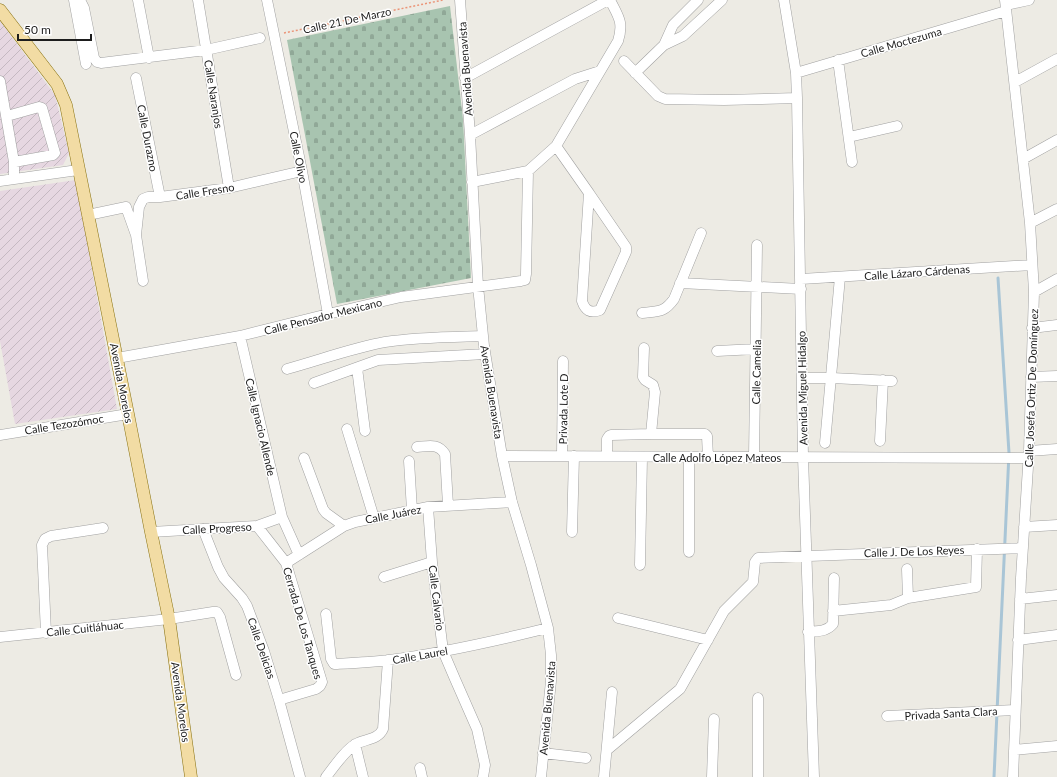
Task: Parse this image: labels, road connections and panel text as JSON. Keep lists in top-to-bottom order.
{
  "streets": {
    "main road": ["Avenida Morelos"],
    "street": [
      "Calle Moctezuma",
      "Avenida Buenavista",
      "Calle Naranjos",
      "Calle Durazno",
      "Calle Olivo",
      "Calle Fresno",
      "Calle Lázaro Cárdenas",
      "Calle Pensador Mexicano",
      "Calle Camelia",
      "Avenida Miguel Hidalgo",
      "Calle Josefa Ortiz De Domínguez",
      "Privada Lote D",
      "Calle Tezozómoc",
      "Calle Ignacio Allende",
      "Calle Adolfo López Mateos",
      "Calle Juárez",
      "Calle Progreso",
      "Calle J. De Los Reyes",
      "Calle Calvario",
      "Cerrada De Los Tanques",
      "Calle Cuitláhuac",
      "Calle Delicias",
      "Calle Laurel",
      "Privada Santa Clara"
    ],
    "path": ["Calle 21 De Marzo"]
  },
  "crossings": [
    ["Calle 21 De Marzo", "Calle Olivo"],
    ["Calle Moctezuma", "Avenida Miguel Hidalgo"],
    ["Calle Moctezuma", "Calle Josefa Ortiz De Domínguez"],
    ["Avenida Buenavista", "Calle Pensador Mexicano"],
    ["Avenida Buenavista", "Calle Adolfo López Mateos"],
    ["Avenida Buenavista", "Calle Juárez"],
    ["Avenida Buenavista", "Calle Laurel"],
    ["Calle Naranjos", "Calle Fresno"],
    ["Calle Durazno", "Calle Fresno"],
    ["Calle Olivo", "Calle Fresno"],
    ["Calle Olivo", "Calle Pensador Mexicano"],
    ["Calle Lázaro Cárdenas", "Avenida Miguel Hidalgo"],
    ["Calle Lázaro Cárdenas", "Calle Josefa Ortiz De Domínguez"],
    ["Calle Pensador Mexicano", "Avenida Morelos"],
    ["Calle Pensador Mexicano", "Calle Ignacio Allende"],
    ["Calle Camelia", "Calle Adolfo López Mateos"],
    ["Avenida Morelos", "Calle Tezozómoc"],
    ["Avenida Morelos", "Calle Progreso"],
    ["Avenida Morelos", "Calle Cuitláhuac"],
    ["Avenida Miguel Hidalgo", "Calle Adolfo López Mateos"],
    ["Avenida Miguel Hidalgo", "Calle J. De Los Reyes"],
    ["Calle Josefa Ortiz De Domínguez", "Calle Adolfo López Mateos"],
    ["Calle Josefa Ortiz De Domínguez", "Calle J. De Los Reyes"],
    ["Calle Josefa Ortiz De Domínguez", "Privada Santa Clara"],
    ["Privada Lote D", "Calle Adolfo López Mateos"],
    ["Calle Ignacio Allende", "Calle Juárez"],
    ["Calle Ignacio Allende", "Calle Progreso"],
    ["Calle Juárez", "Calle Calvario"],
    ["Calle Juárez", "Cerrada De Los Tanques"],
    ["Calle Progreso", "Cerrada De Los Tanques"],
    ["Calle Progreso", "Calle Delicias"],
    ["Calle Calvario", "Calle Laurel"],
    ["Cerrada De Los Tanques", "Calle Delicias"]
  ],
  "scale_bar": "50 m"
}
